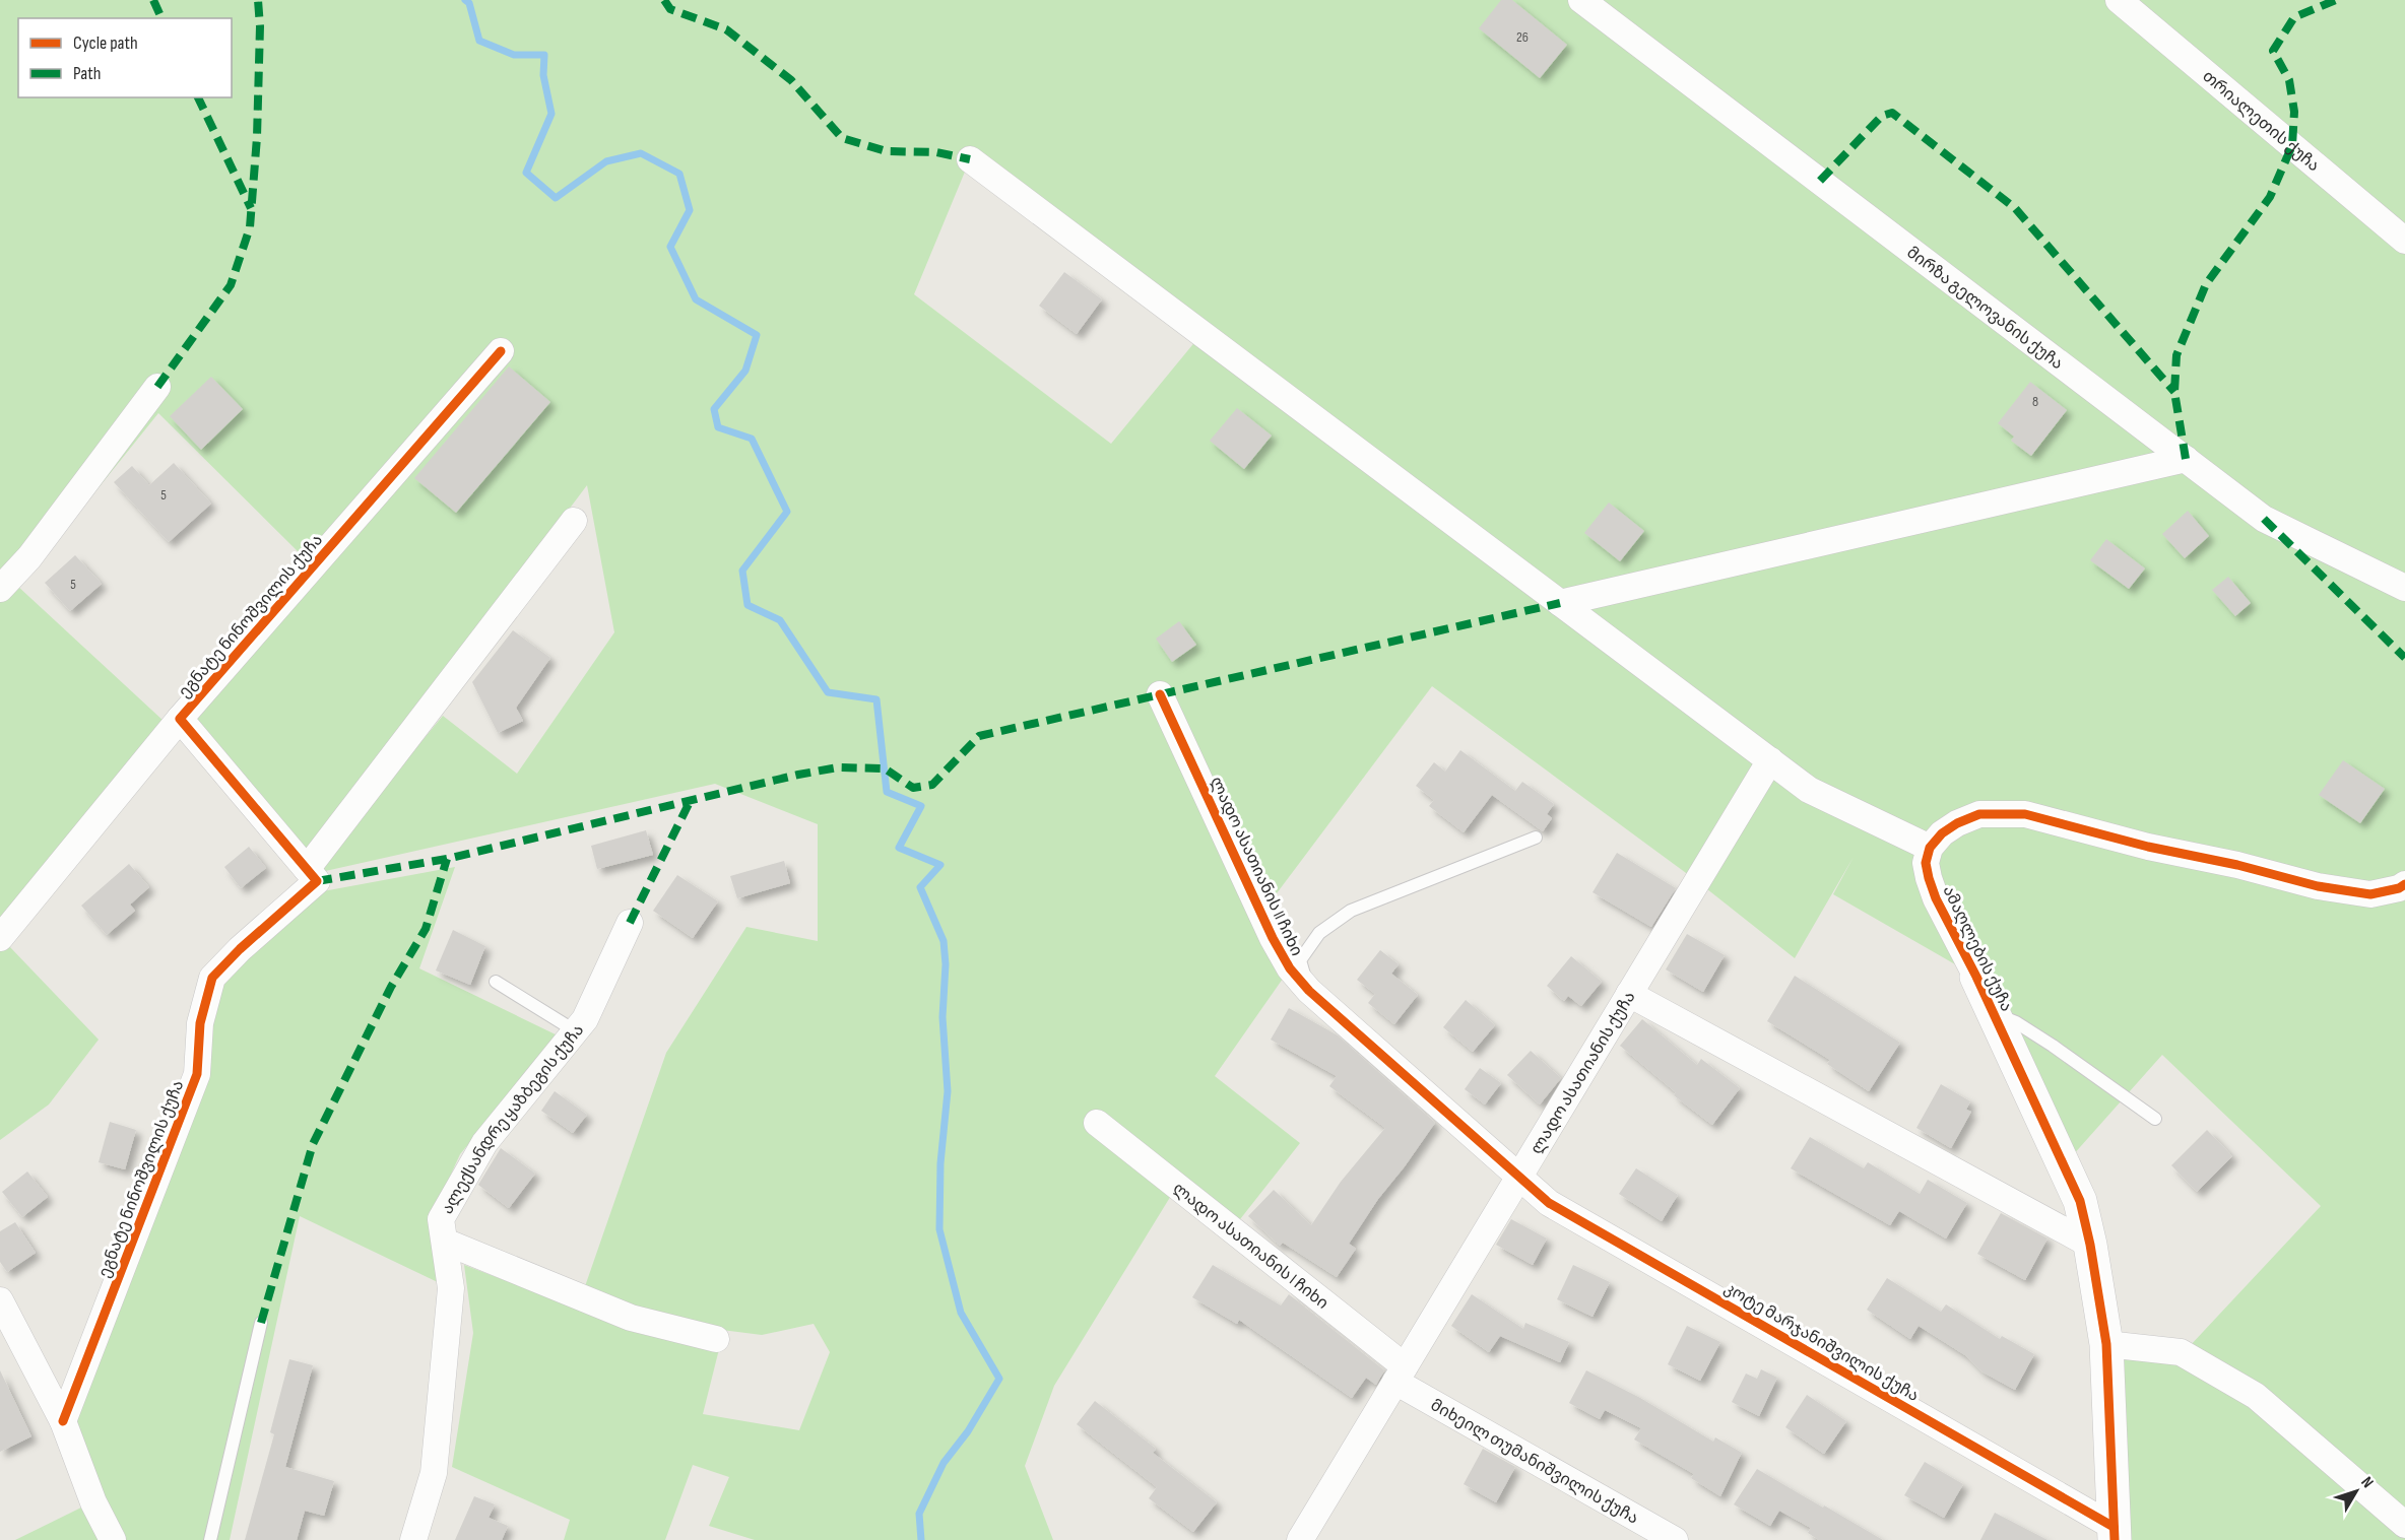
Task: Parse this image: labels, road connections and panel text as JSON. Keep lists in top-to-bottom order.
{
  "streets": {
    "street": [
      "თრიალეთის ქუჩა",
      "მირზა გელოვანის ქუჩა",
      "ეგნატე ნინოშვილის ქუჩა",
      "ლადო ასათიანის II ჩიხი",
      "ამაღლების ქუჩა",
      "ლადო ასათიანის ქუჩა",
      "ალექსანდრე ყაზბეგის ქუჩა",
      "ლადო ასათიანის I ჩიხი",
      "კოტე მარჯანიშვილის ქუჩა",
      "მიხეილ თუმანიშვილის ქუჩა"
    ]
  },
  "crossings": [
    ["ლადო ასათიანის II ჩიხი", "ლადო ასათიანის ქუჩა"],
    ["ლადო ასათიანის II ჩიხი", "კოტე მარჯანიშვილის ქუჩა"],
    ["ამაღლების ქუჩა", "კოტე მარჯანიშვილის ქუჩა"],
    ["ლადო ასათიანის ქუჩა", "ლადო ასათიანის I ჩიხი"],
    ["ლადო ასათიანის ქუჩა", "კოტე მარჯანიშვილის ქუჩა"],
    ["ლადო ასათიანის ქუჩა", "მიხეილ თუმანიშვილის ქუჩა"],
    ["ლადო ასათიანის I ჩიხი", "მიხეილ თუმანიშვილის ქუჩა"]
  ],
  "house_numbers": [
    "26",
    "8",
    "5",
    "5"
  ],
  "legend": ["Cycle path", "Path"],
  "north": "top right"
}
